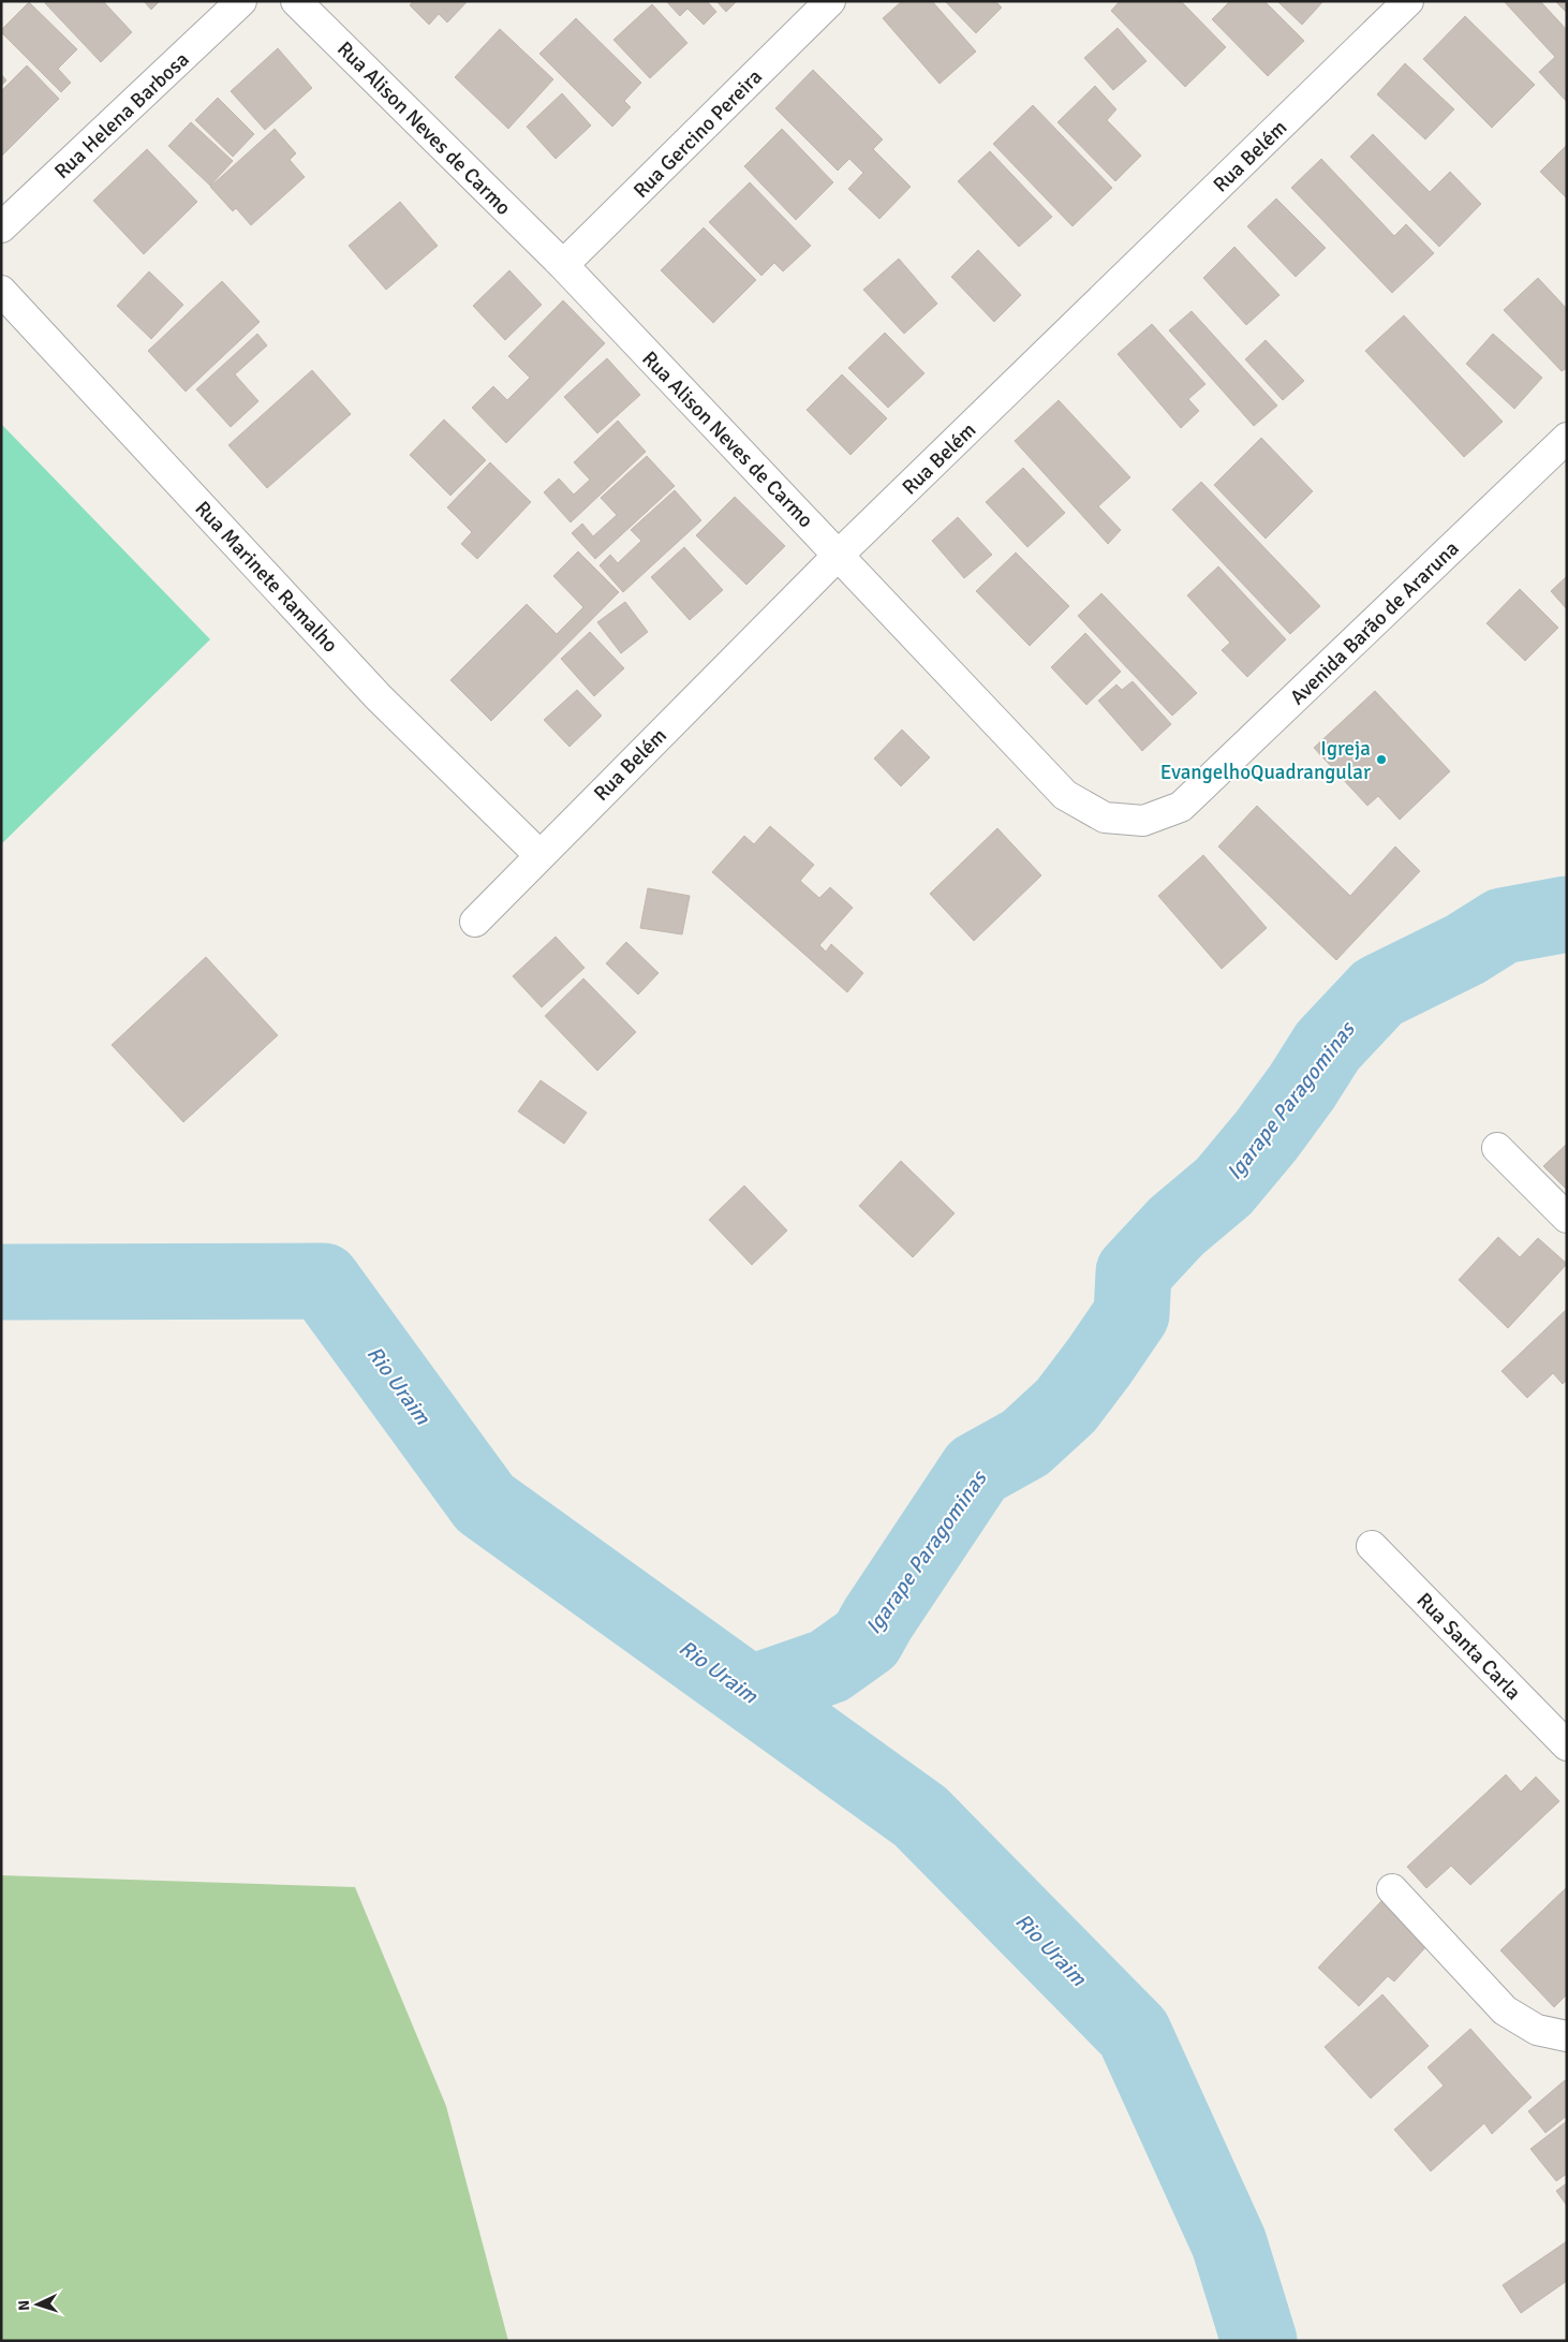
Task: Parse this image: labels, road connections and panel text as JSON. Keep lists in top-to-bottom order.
{
  "streets": {
    "street": [
      "Rua Helena Barbosa",
      "Rua Alison Neves de Carmo",
      "Rua Gercino Pereira",
      "Rua Belém",
      "Rua Marinete Ramalho",
      "Avenida Barão de Araruna",
      "Rua Santa Carla"
    ]
  },
  "crossings": [
    ["Rua Alison Neves de Carmo", "Rua Gercino Pereira"],
    ["Rua Alison Neves de Carmo", "Rua Belém"],
    ["Rua Alison Neves de Carmo", "Avenida Barão de Araruna"],
    ["Rua Belém", "Rua Marinete Ramalho"]
  ],
  "water": ["Igarape Paragominas", "Rio Uraim"],
  "places": ["Igreja EvangelhoQuadrangular"],
  "north": "left"
}
